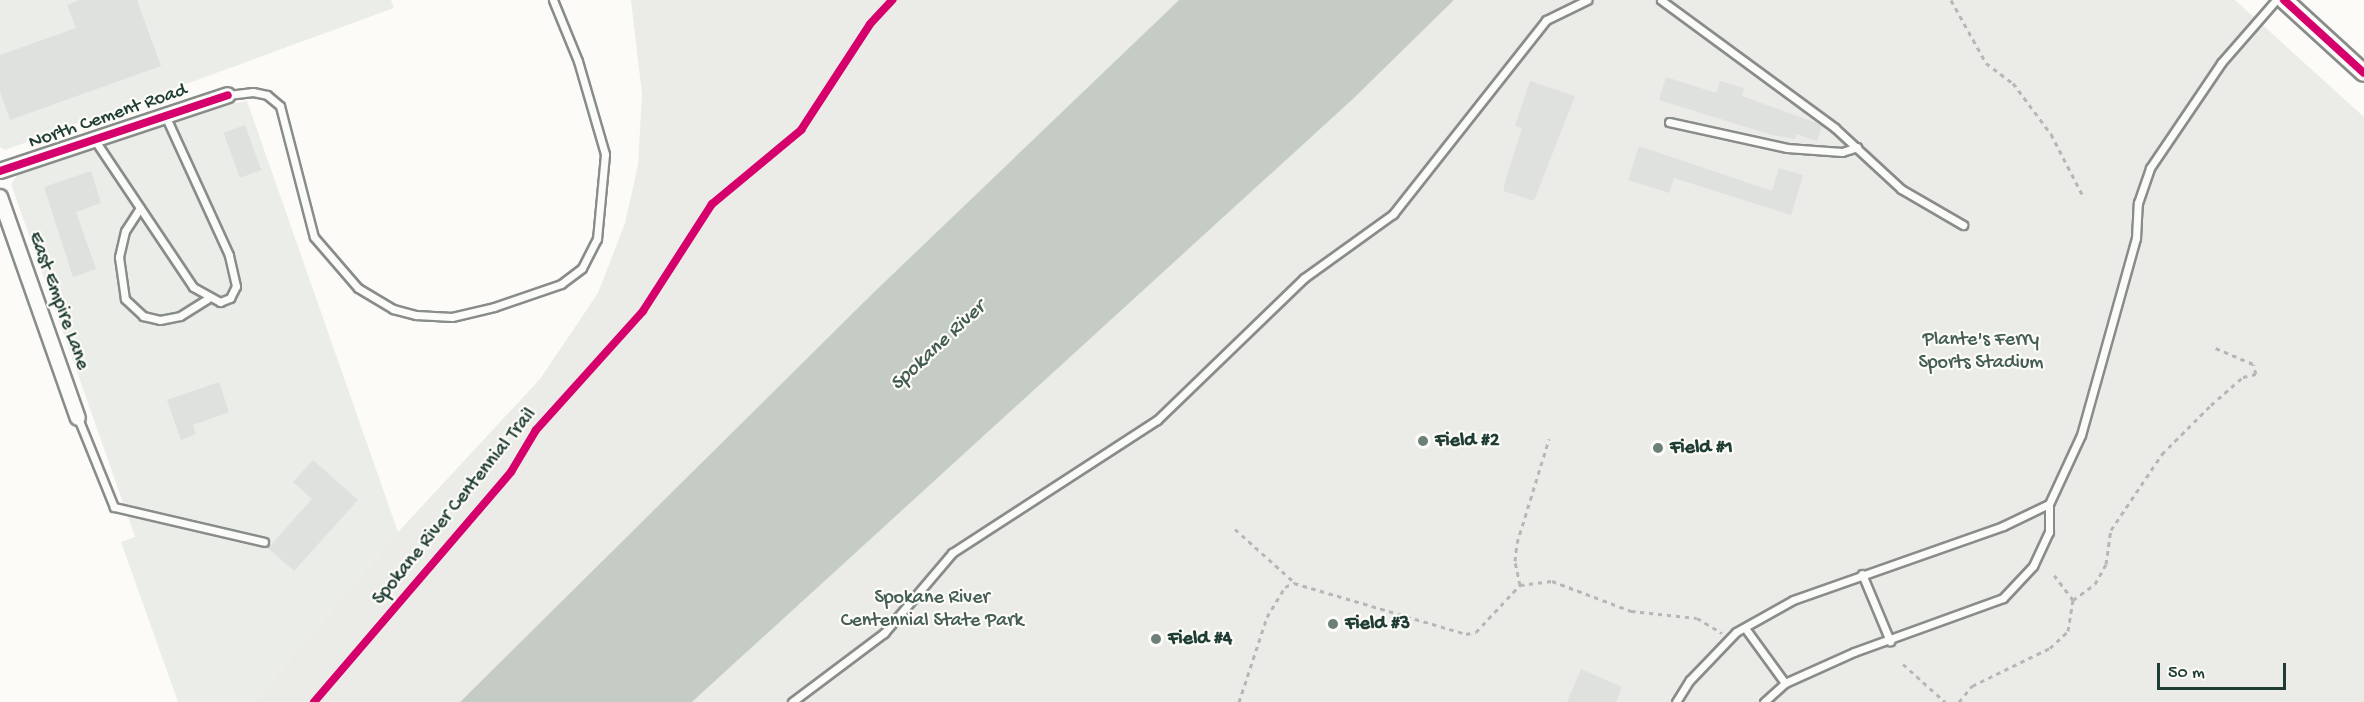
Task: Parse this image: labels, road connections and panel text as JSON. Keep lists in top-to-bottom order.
{
  "streets": {
    "street": ["North Cement Road", "East Empire Lane"],
    "cycle path": ["Spokane River Centennial Trail"]
  },
  "water": ["Spokane River"],
  "parks": ["Plante's Ferry Sports Stadium", "Spokane River Centennial State Park"],
  "places": [
    "Field #2",
    "Field #1",
    "Field #3",
    "Field #4"
  ],
  "scale_bar": "50 m"
}
